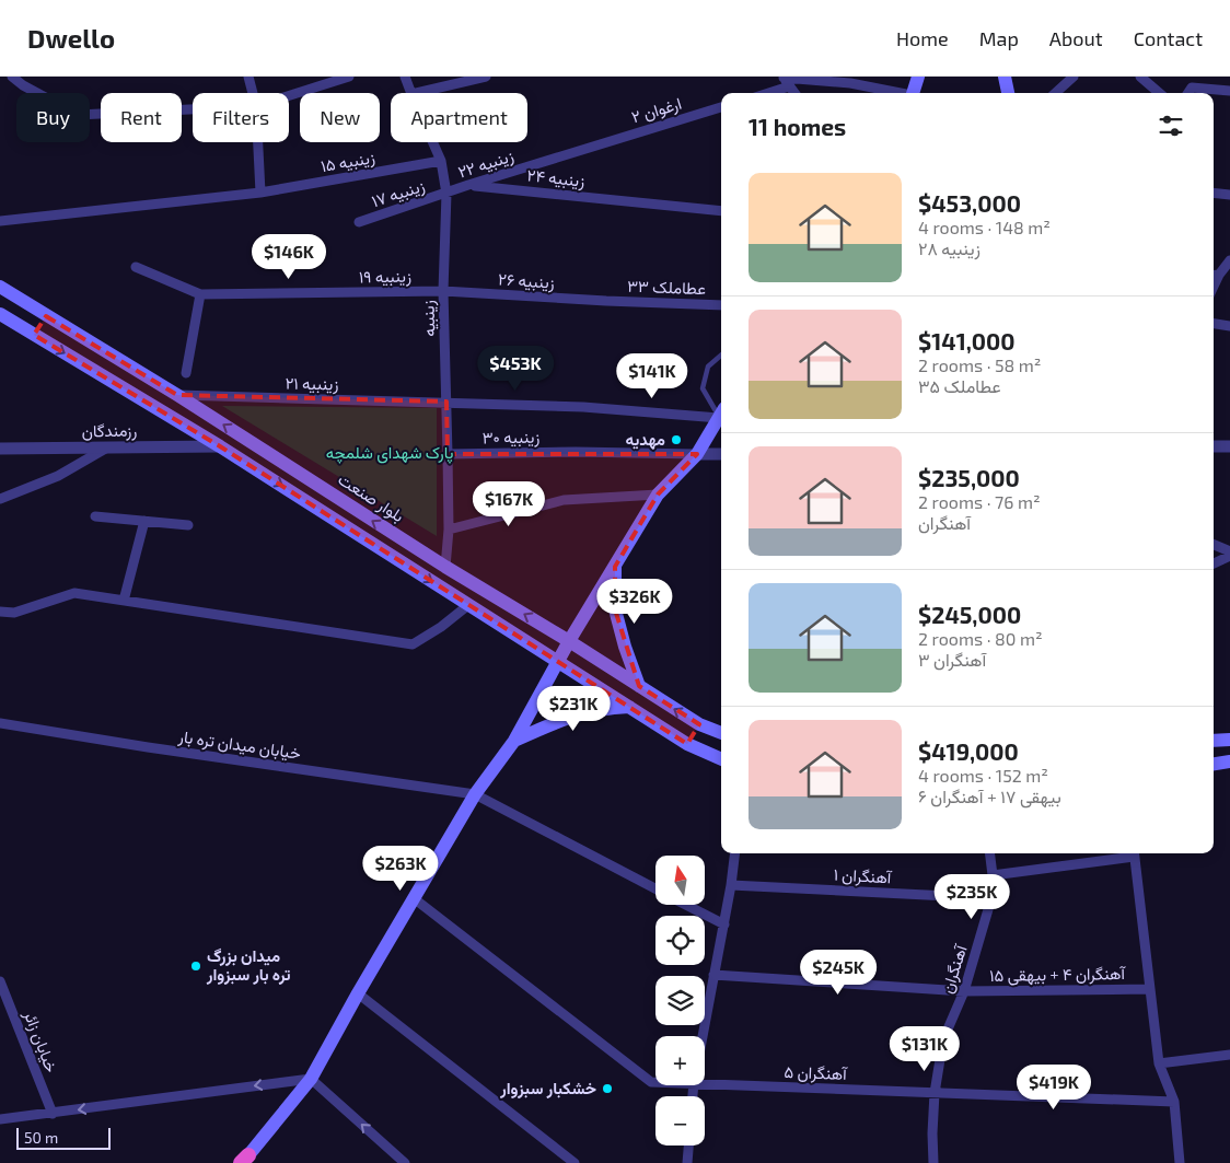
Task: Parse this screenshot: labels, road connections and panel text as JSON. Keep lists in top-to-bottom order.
{
  "streets": {
    "main road": ["بلوار صنعت"],
    "street": [
      "ارغوان ۲",
      "زینبیه ۱۵",
      "زینبیه ۲۲",
      "زینبیه ۲۴",
      "زینبیه ۱۷",
      "زینبیه ۱۹",
      "زینبیه ۲۶",
      "عطاملک ۳۳",
      "زینبیه",
      "زینبیه ۲۱",
      "رزمندگان",
      "زینبیه ۳۰",
      "خیابان میدان تره بار",
      "آهنگران ۱",
      "آهنگران",
      "آهنگران ۴ + بیهقی ۱۵",
      "خیابان زائر",
      "آهنگران ۵"
    ]
  },
  "crossings": [
    ["ارغوان ۲", "زینبیه ۲۲"],
    ["زینبیه ۱۵", "زینبیه"],
    ["زینبیه ۲۲", "زینبیه ۲۴"],
    ["زینبیه ۲۲", "زینبیه ۱۷"],
    ["زینبیه ۲۲", "زینبیه"],
    ["زینبیه ۱۷", "زینبیه"],
    ["زینبیه ۱۹", "زینبیه ۲۶"],
    ["زینبیه ۱۹", "زینبیه"],
    ["زینبیه ۲۶", "عطاملک ۳۳"],
    ["زینبیه ۲۶", "زینبیه"],
    ["زینبیه", "زینبیه ۲۱"],
    ["زینبیه", "زینبیه ۳۰"],
    ["زینبیه", "بلوار صنعت"],
    ["زینبیه ۲۱", "بلوار صنعت"],
    ["آهنگران ۱", "آهنگران"],
    ["آهنگران", "آهنگران ۴ + بیهقی ۱۵"],
    ["آهنگران", "آهنگران ۵"]
  ],
  "parks": ["پارک شهدای شلمچه"],
  "places": ["مهدیه", "میدان بزرگ تره بار سبزوار", "خشکبار سبزوار"],
  "scale_bar": "50 m",
  "north": "top",
  "page": {
    "header": "Dwello",
    "nav": [
      "Home",
      "Map",
      "About",
      "Contact"
    ],
    "chip": [
      "Buy",
      "Rent",
      "Filters",
      "New",
      "Apartment"
    ],
    "heading": "11 homes",
    "list": [
      {
        "name": "$453,000",
        "note": "4 rooms · 148 m² · زینبیه ۲۸"
      },
      {
        "name": "$141,000",
        "note": "2 rooms · 58 m² · عطاملک ۳۵"
      },
      {
        "name": "$235,000",
        "note": "2 rooms · 76 m² · آهنگران"
      },
      {
        "name": "$245,000",
        "note": "2 rooms · 80 m² · آهنگران ۳"
      },
      {
        "name": "$419,000",
        "note": "4 rooms · 152 m² · بیهقی ۱۷ + آهنگران ۶"
      }
    ],
    "price": [
      "$146K",
      "$453K",
      "$141K",
      "$167K",
      "$326K",
      "$231K",
      "$263K",
      "$235K",
      "$245K",
      "$131K",
      "$419K"
    ],
    "map_buttons": ["+", "−"],
    "scale": "50 m"
  }
}
